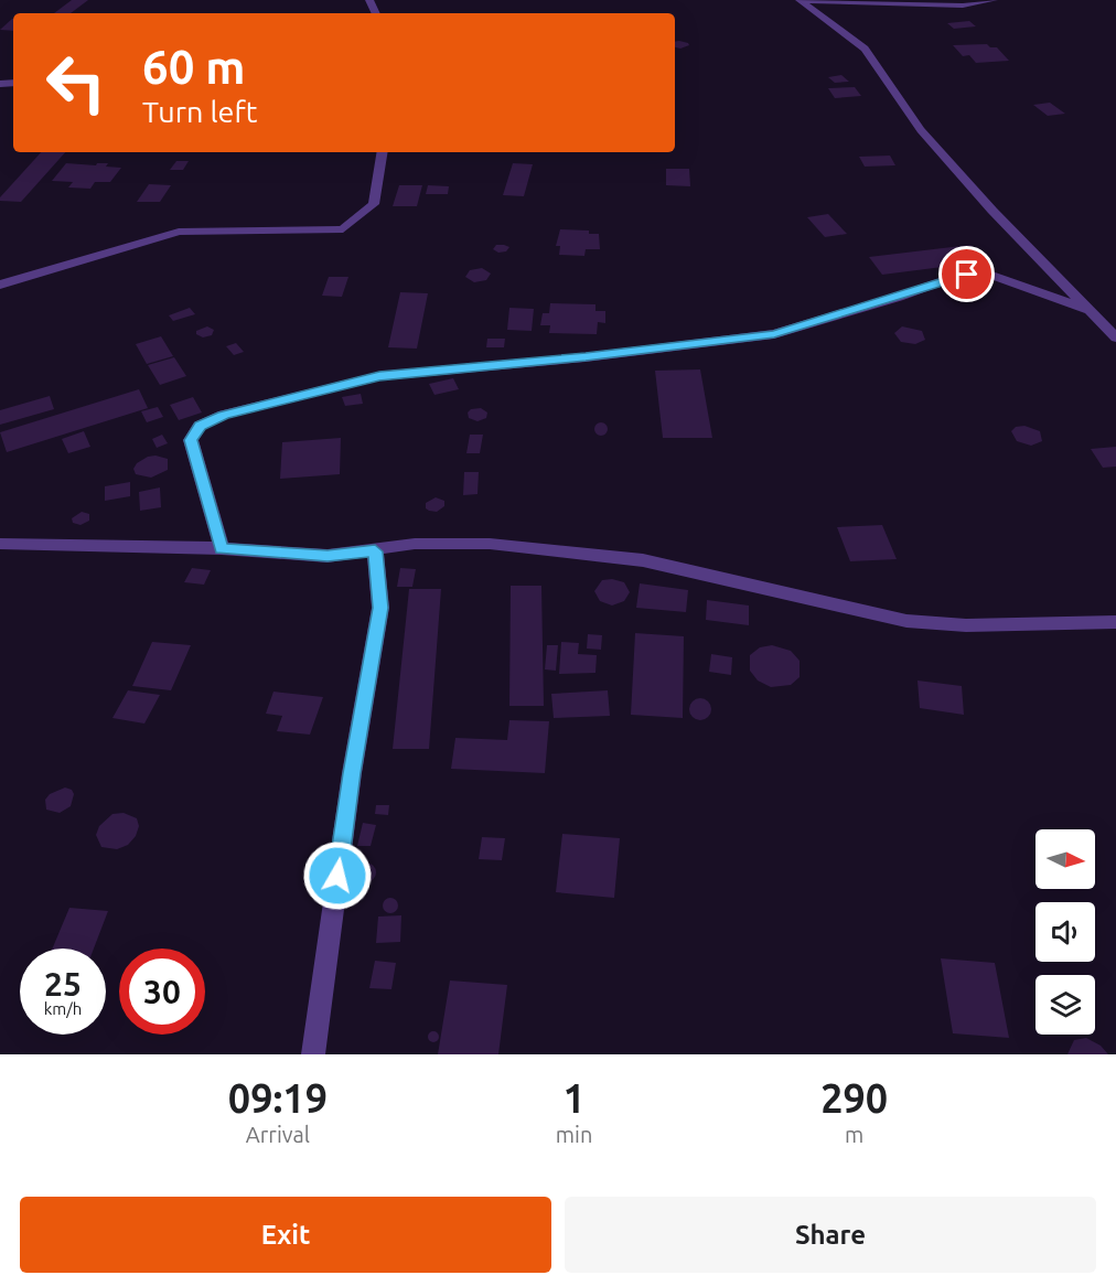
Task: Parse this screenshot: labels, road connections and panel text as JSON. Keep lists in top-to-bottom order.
{
  "north": "right",
  "page": {
    "turn": ["60 m", "Turn left"],
    "speed": "25 km/h",
    "limit": "30",
    "eta": [
      "09:19",
      "Arrival",
      "1",
      "min",
      "290",
      "m"
    ],
    "buttons": ["Exit", "Share"]
  }
}
